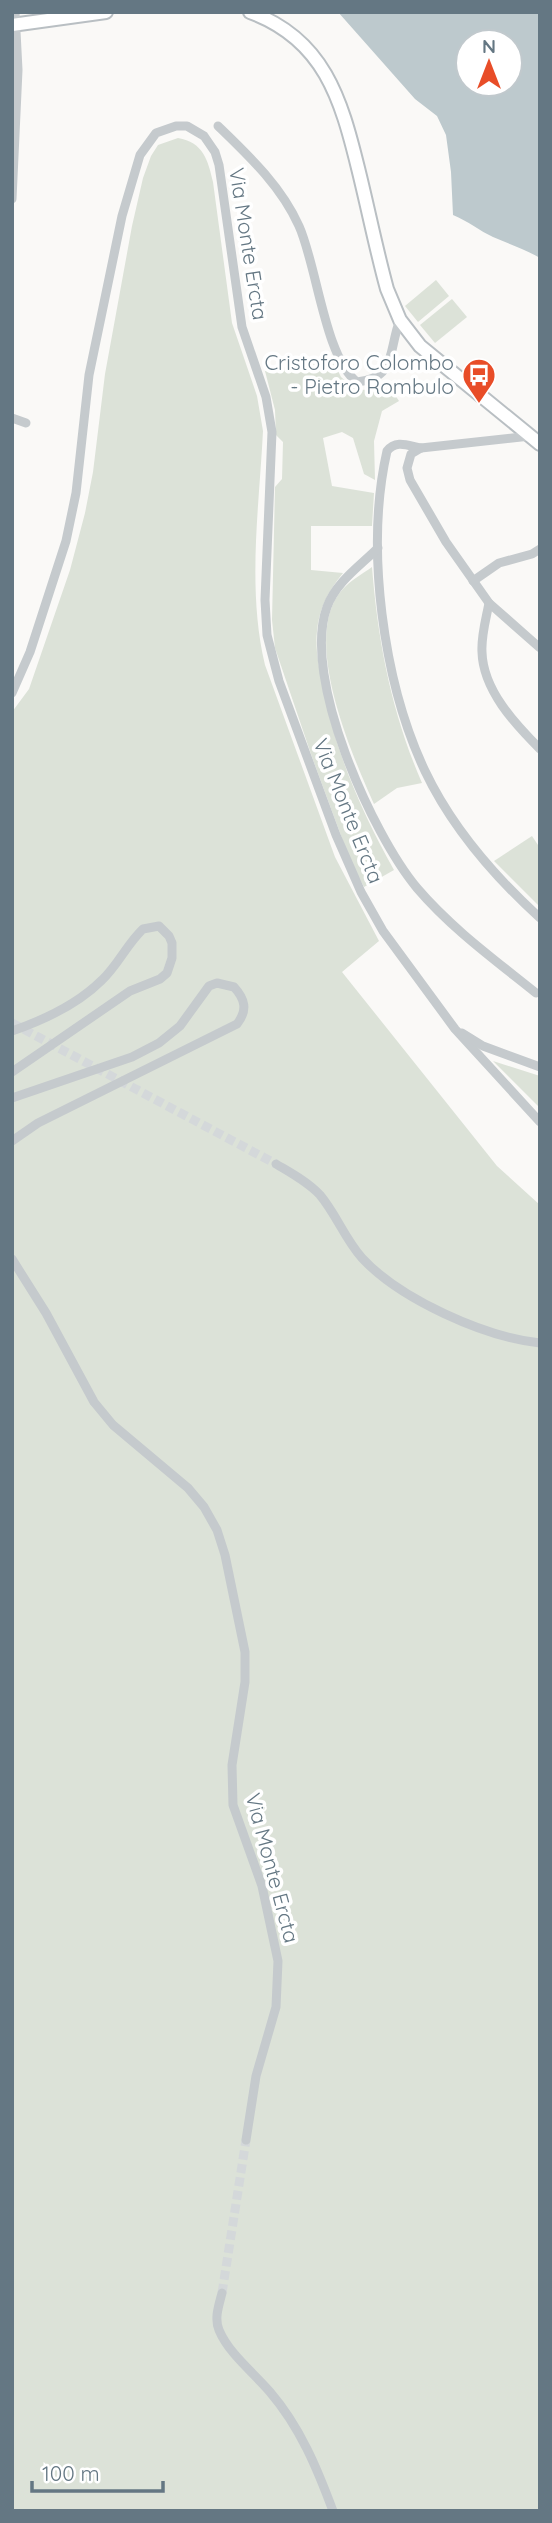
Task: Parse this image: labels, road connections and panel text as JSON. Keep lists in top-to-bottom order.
{
  "streets": {
    "street": ["Via Monte Ercta"]
  },
  "places": {
    "bus stop": ["Cristoforo Colombo - Pietro Rombulo"]
  },
  "scale_bar": "100 m",
  "north": "top"
}
